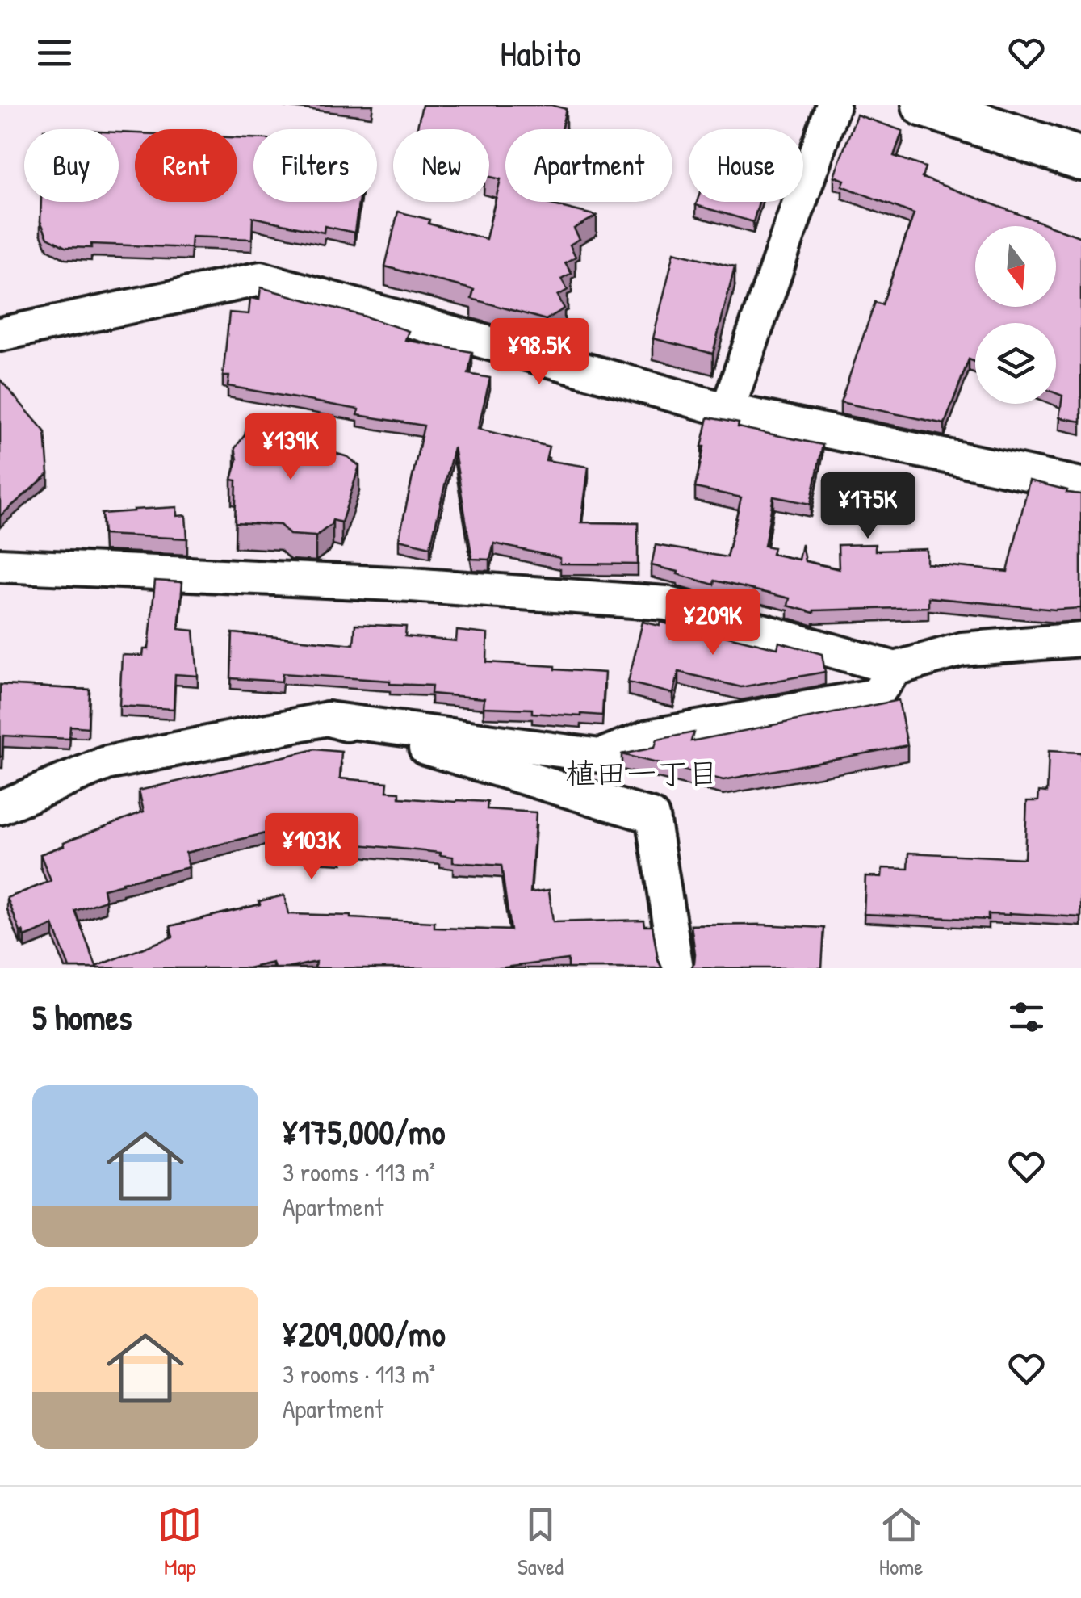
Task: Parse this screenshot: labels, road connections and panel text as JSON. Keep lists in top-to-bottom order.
{
  "districts": ["植田一丁目"],
  "north": "bottom",
  "page": {
    "header": "Habito",
    "chip": [
      "Buy",
      "Rent",
      "Filters",
      "New",
      "Apartment",
      "House"
    ],
    "price": [
      "¥98.5K",
      "¥139K",
      "¥175K",
      "¥209K",
      "¥103K"
    ],
    "heading": "5 homes",
    "list": [
      {
        "name": "¥175,000/mo",
        "note": "3 rooms · 113 m² · Apartment"
      },
      {
        "name": "¥209,000/mo",
        "note": "3 rooms · 113 m² · Apartment"
      }
    ],
    "tabs": ["Map", "Saved", "Home"]
  }
}
